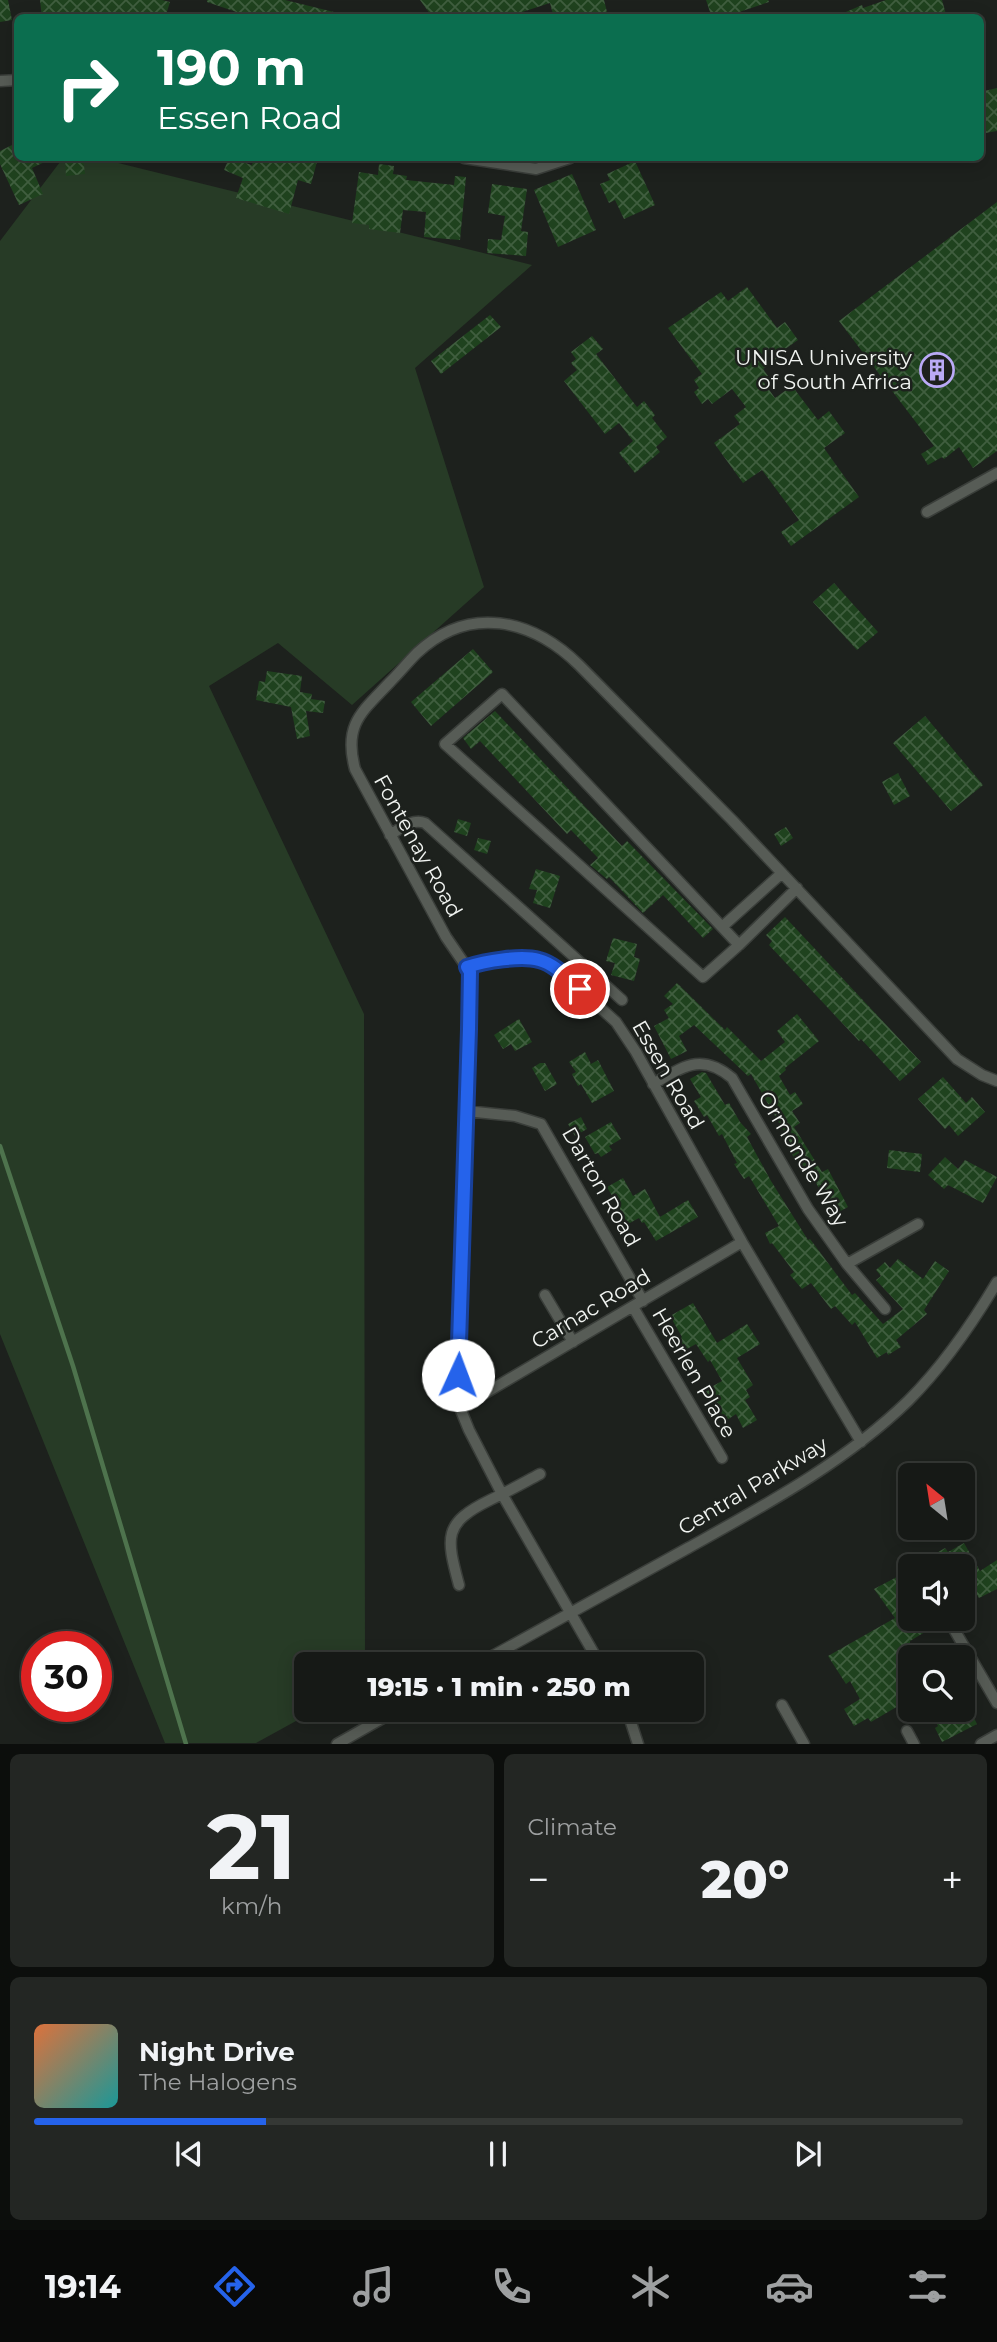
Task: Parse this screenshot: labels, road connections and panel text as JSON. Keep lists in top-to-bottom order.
{
  "streets": {
    "street": [
      "Fontenay Road",
      "Essen Road",
      "Ormonde Way",
      "Darton Road",
      "Carnac Road",
      "Heerlen Place",
      "Central Parkway"
    ]
  },
  "crossings": [
    ["Fontenay Road", "Essen Road"],
    ["Essen Road", "Ormonde Way"],
    ["Essen Road", "Carnac Road"],
    ["Essen Road", "Central Parkway"],
    ["Darton Road", "Carnac Road"],
    ["Carnac Road", "Heerlen Place"]
  ],
  "places": {
    "building": ["UNISA University of South Africa"]
  },
  "north": "top left",
  "page": {
    "turn": ["190 m", "Essen Road"],
    "limit": "30",
    "trip": "19:15 · 1 min · 250 m",
    "tile": [
      ["21", "km/h"],
      "Climate"
    ],
    "heat": ["−", "20°", "+"],
    "song": ["Night Drive", "The Halogens"],
    "tabs": "19:14"
  }
}
